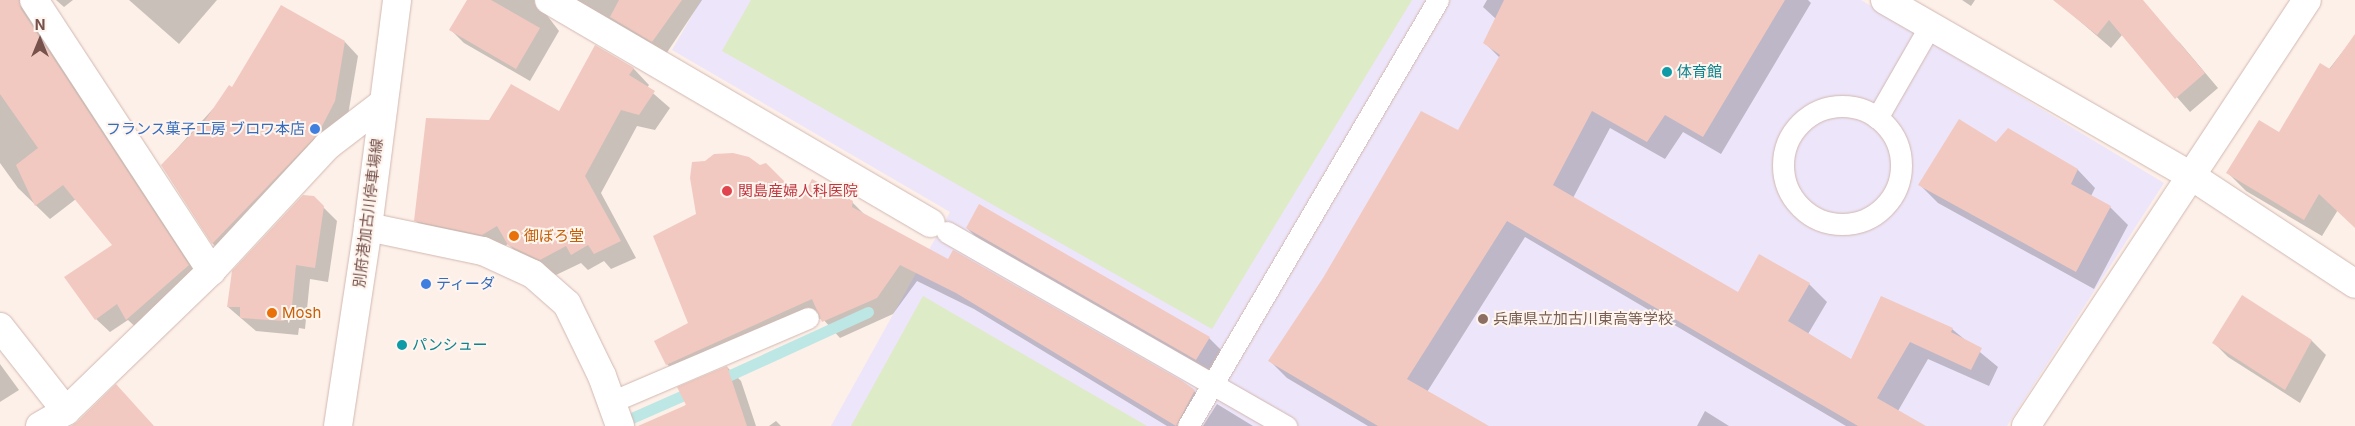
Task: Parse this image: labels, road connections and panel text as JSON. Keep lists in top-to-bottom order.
{
  "streets": {
    "street": ["別府港加古川停車場線"]
  },
  "places": [
    "体育館",
    "フランス菓子工房 ブロワ本店",
    "関島産婦人科医院",
    "御ぼろ堂",
    "ティーダ",
    "Mosh",
    "兵庫県立加古川東高等学校",
    "パンシュー"
  ],
  "north": "top"
}
